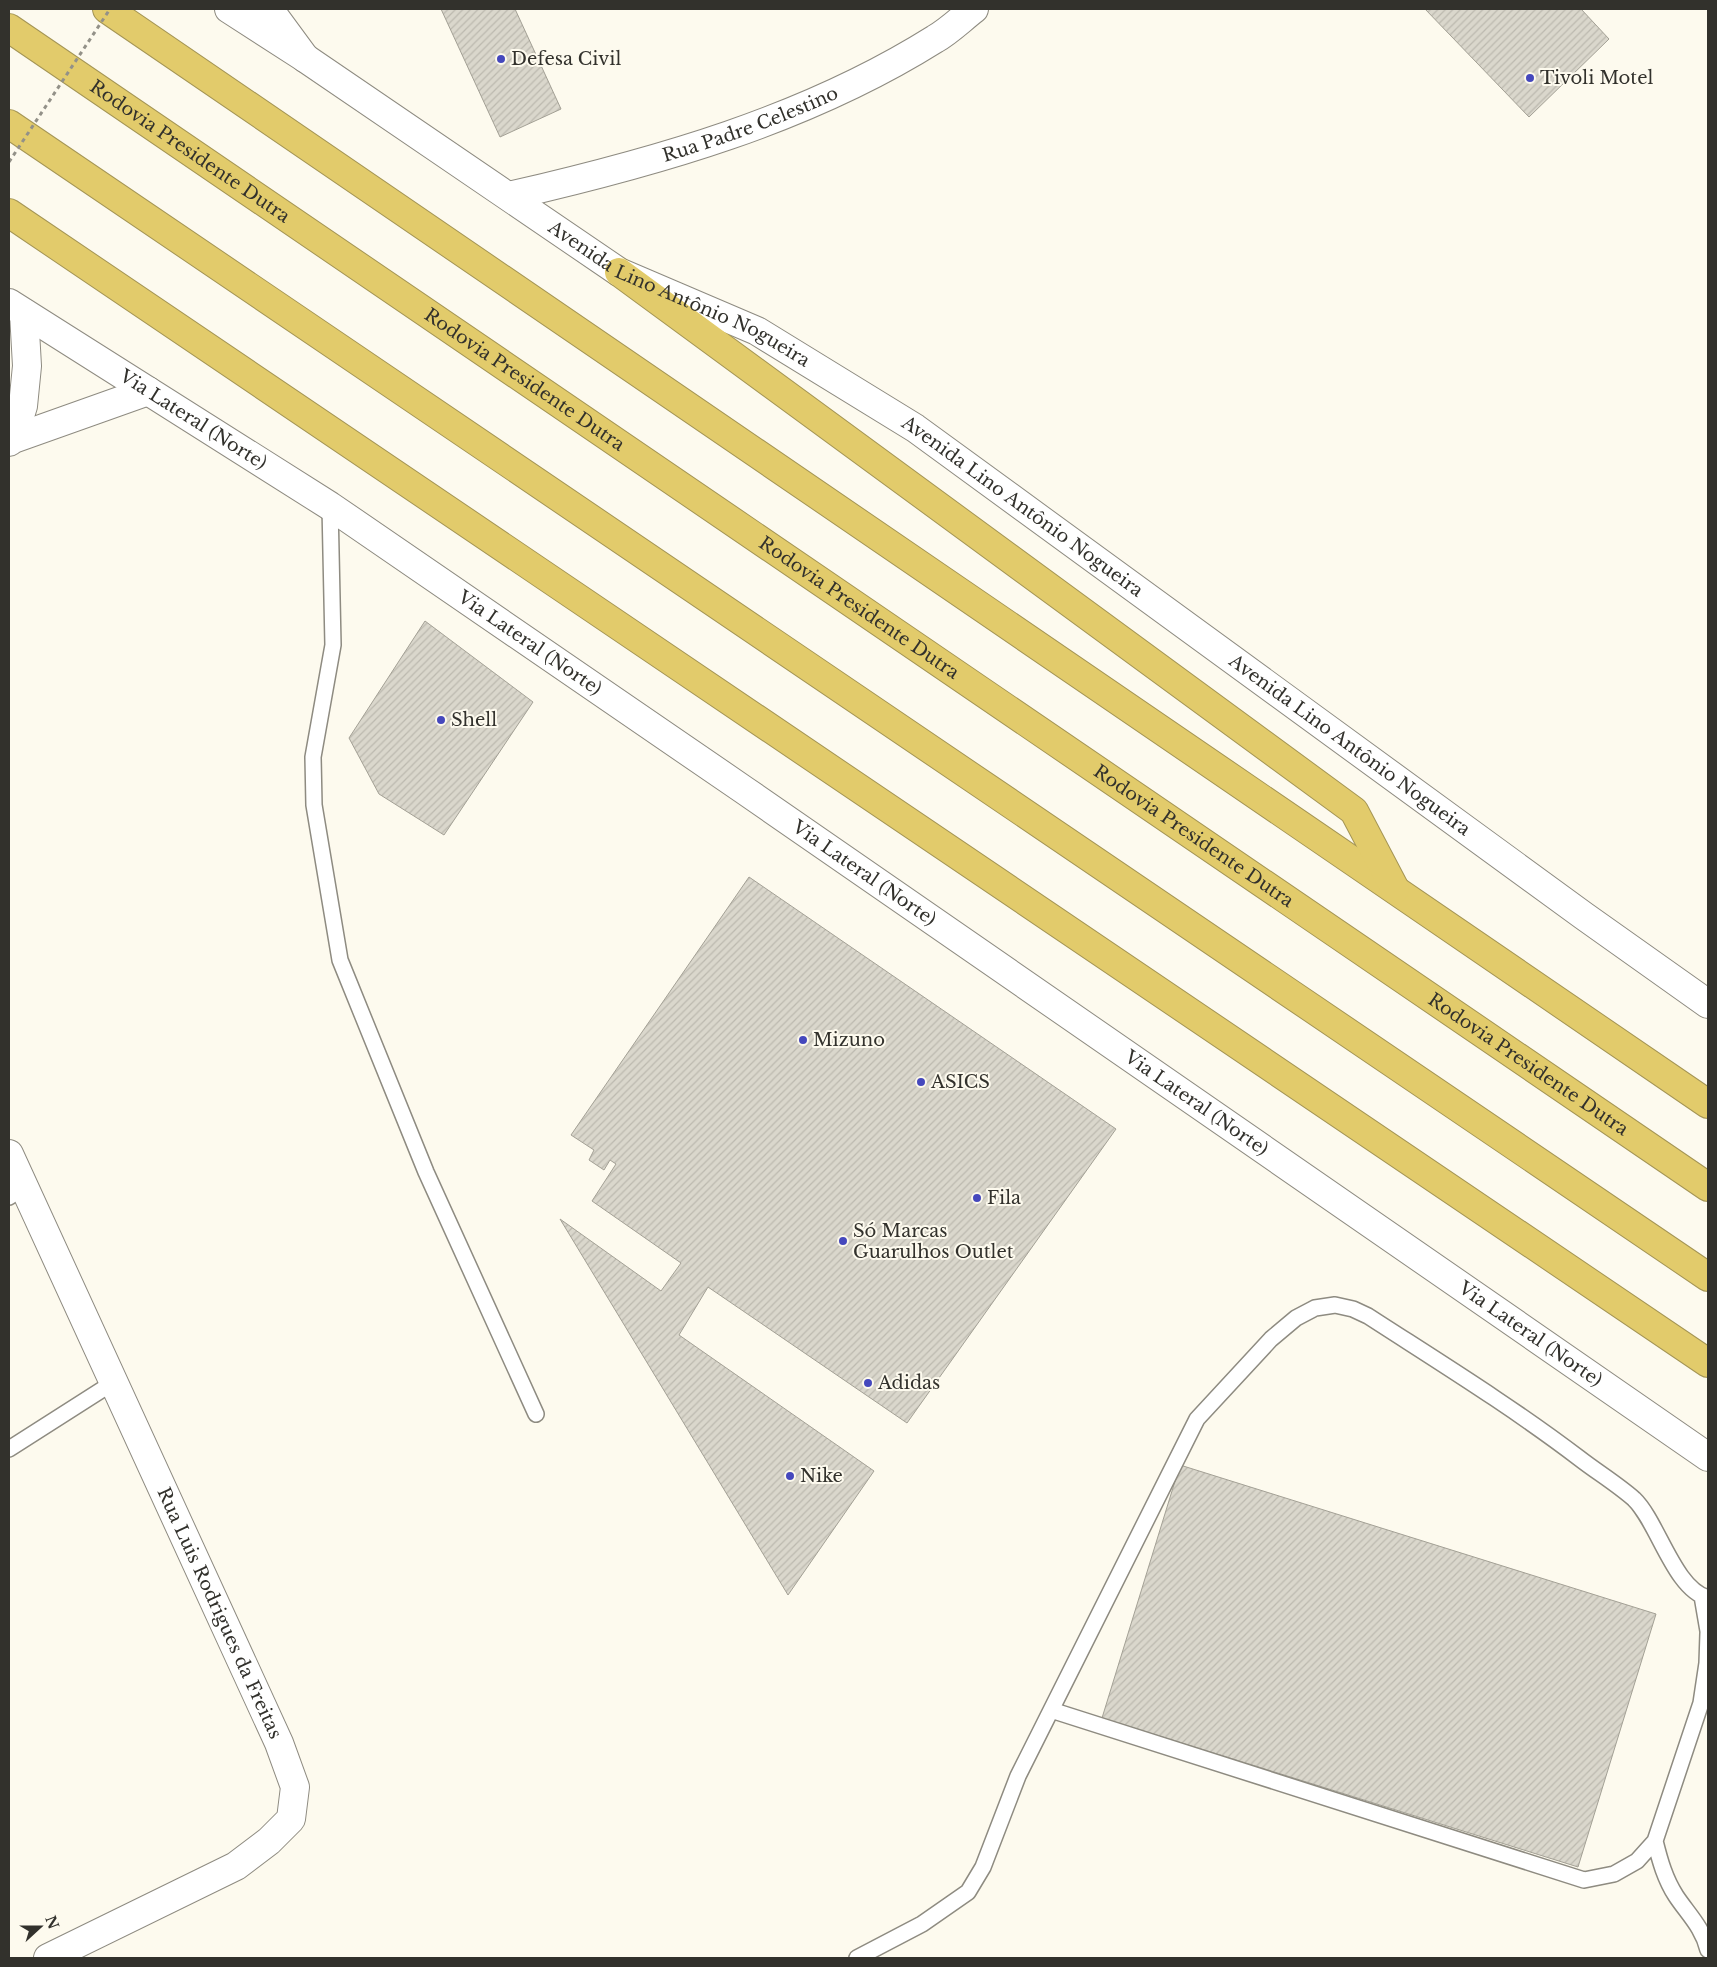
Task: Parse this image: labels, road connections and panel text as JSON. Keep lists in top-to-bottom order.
{
  "streets": {
    "highway": ["Rodovia Presidente Dutra"],
    "main road": [
      "Rua Padre Celestino",
      "Avenida Lino Antônio Nogueira",
      "Via Lateral (Norte)",
      "Rua Luis Rodrigues da Freitas"
    ]
  },
  "crossings": [
    ["Rua Padre Celestino", "Avenida Lino Antônio Nogueira"]
  ],
  "places": [
    "Defesa Civil",
    "Tivoli Motel",
    "Shell",
    "Mizuno",
    "ASICS",
    "Fila",
    "Só Marcas Guarulhos Outlet",
    "Adidas",
    "Nike"
  ],
  "north": "right"
}
